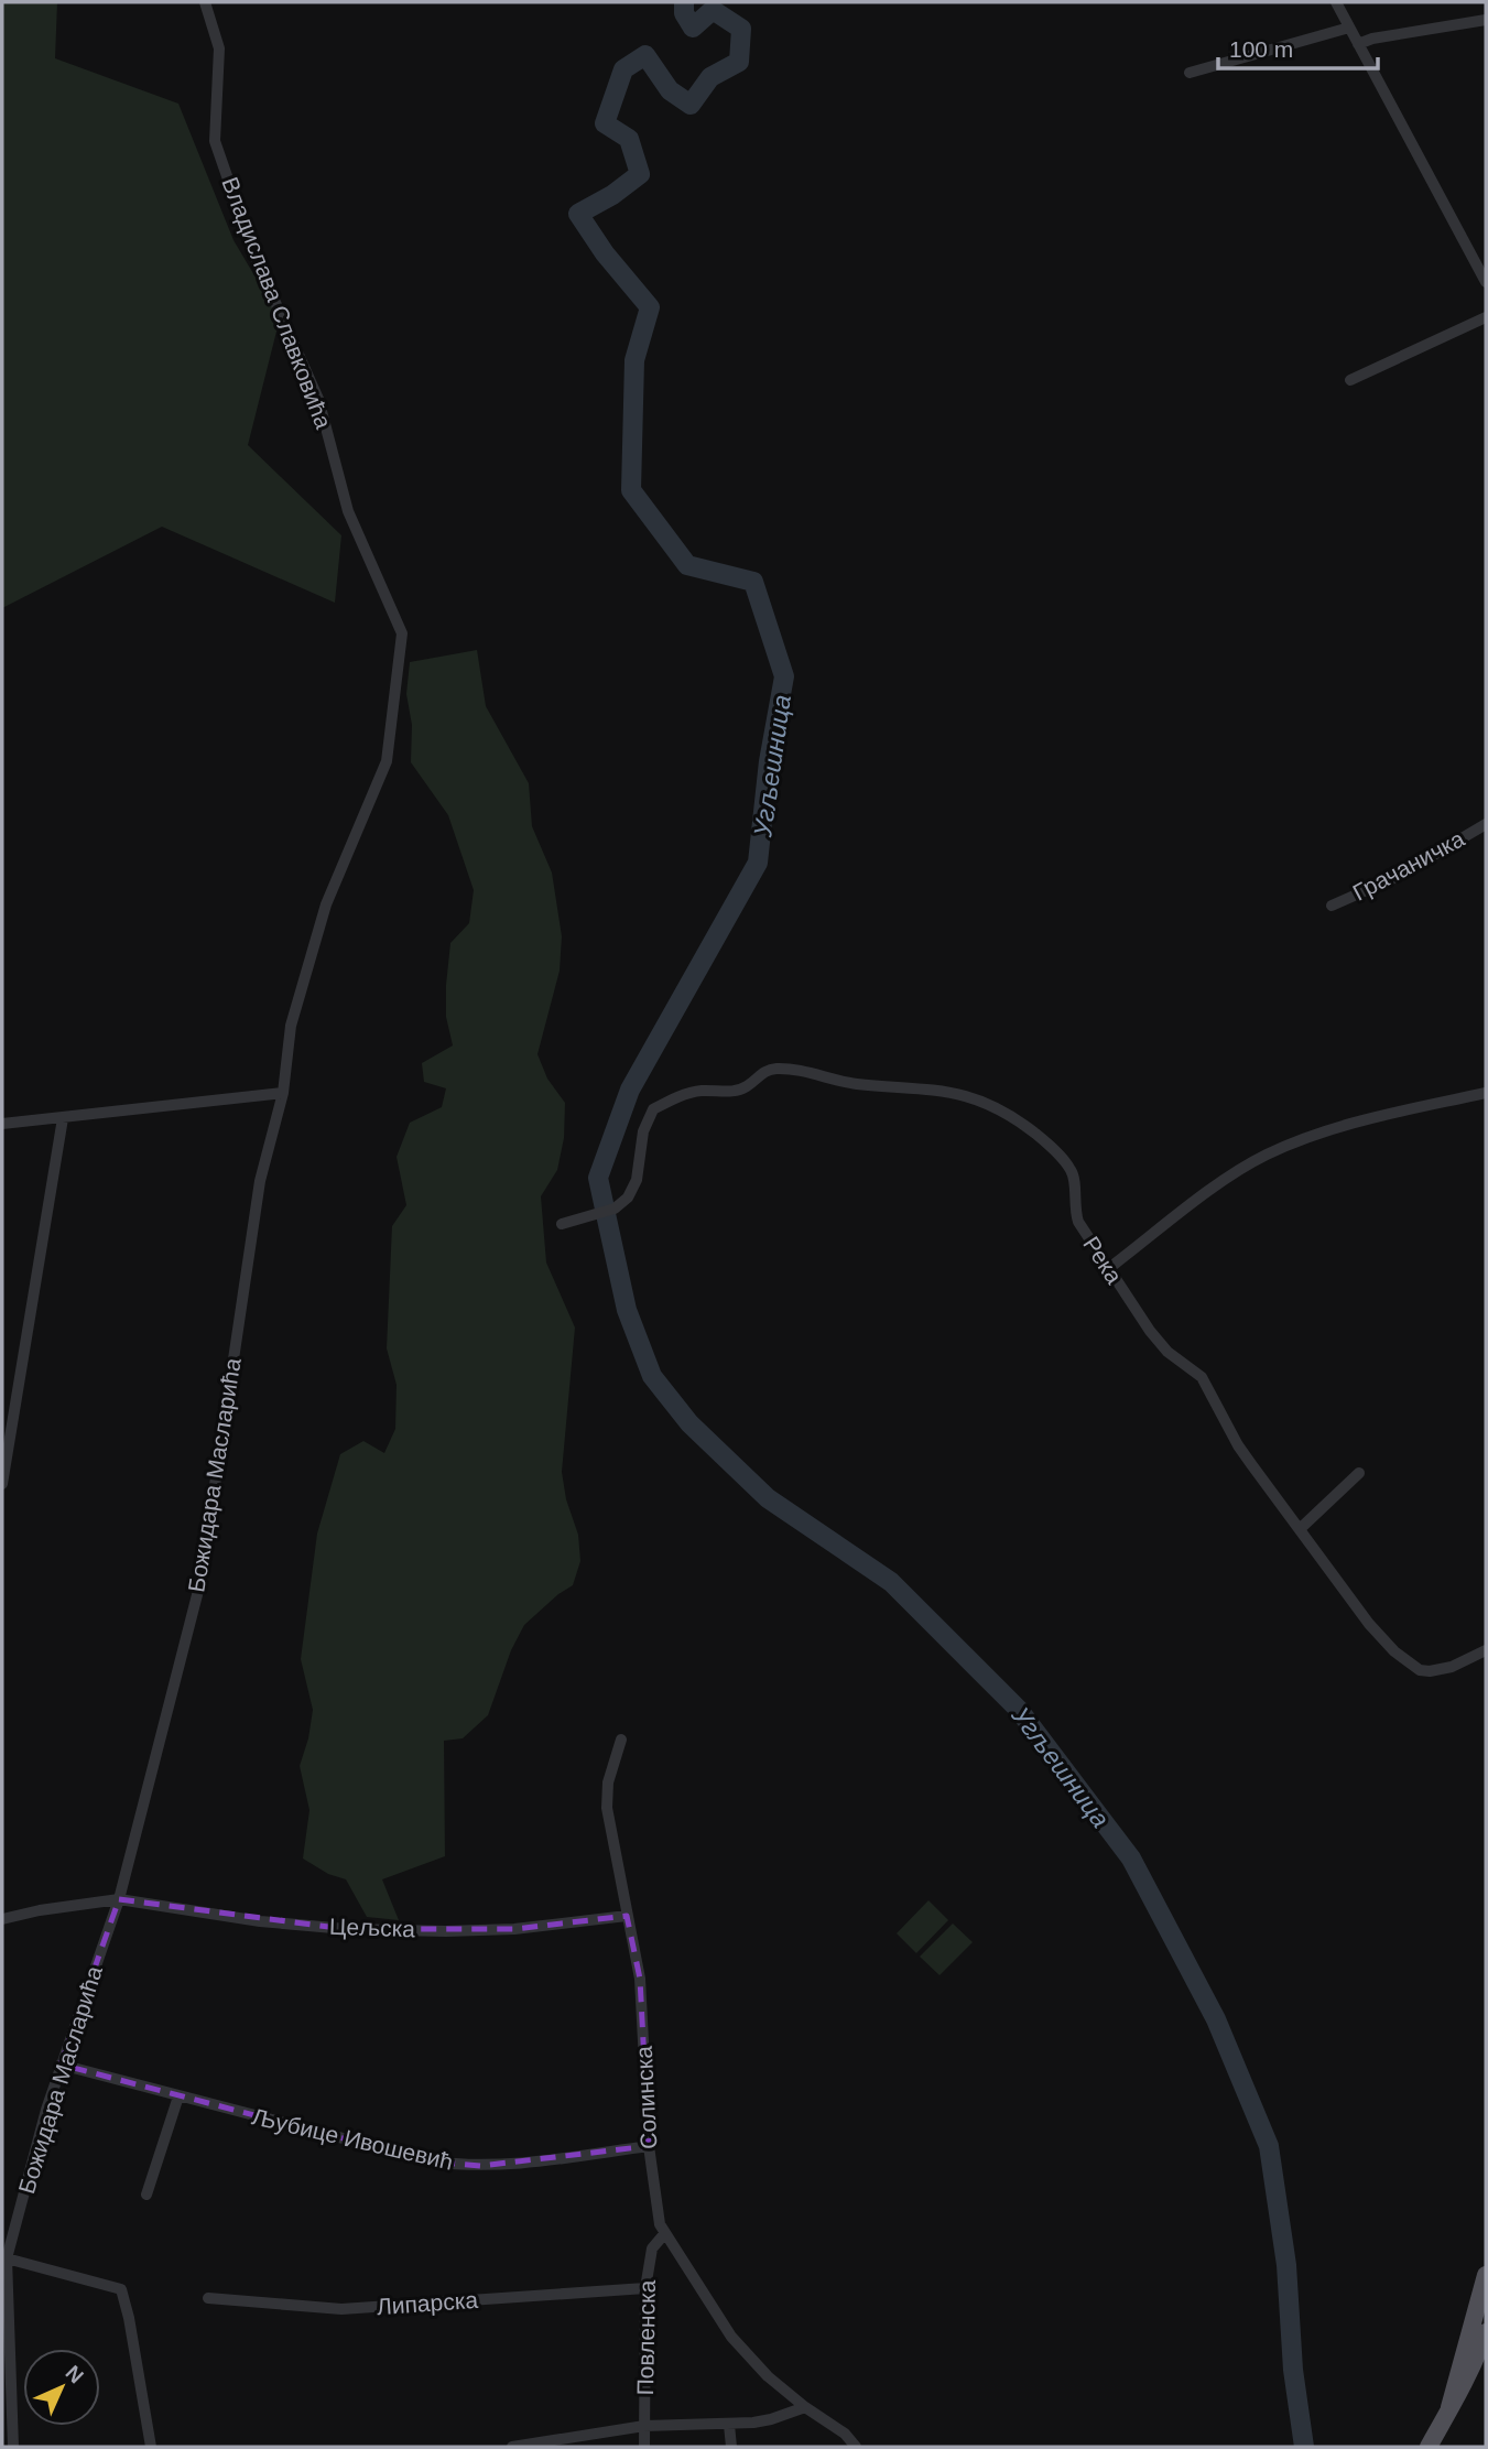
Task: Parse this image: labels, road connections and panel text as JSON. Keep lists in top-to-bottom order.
{
  "streets": {
    "street": [
      "Владислава Славковића",
      "Грачаничка",
      "Река",
      "Божидара Масларића",
      "Цељска",
      "Солинска",
      "Љубице Ивошевић",
      "Липарска",
      "Повленска"
    ]
  },
  "crossings": [
    ["Владислава Славковића", "Божидара Масларића"],
    ["Божидара Масларића", "Цељска"],
    ["Божидара Масларића", "Љубице Ивошевић"],
    ["Цељска", "Солинска"],
    ["Солинска", "Љубице Ивошевић"],
    ["Солинска", "Повленска"],
    ["Липарска", "Повленска"]
  ],
  "water": ["Угљешница"],
  "scale_bar": "100 m",
  "north": "top right"
}
